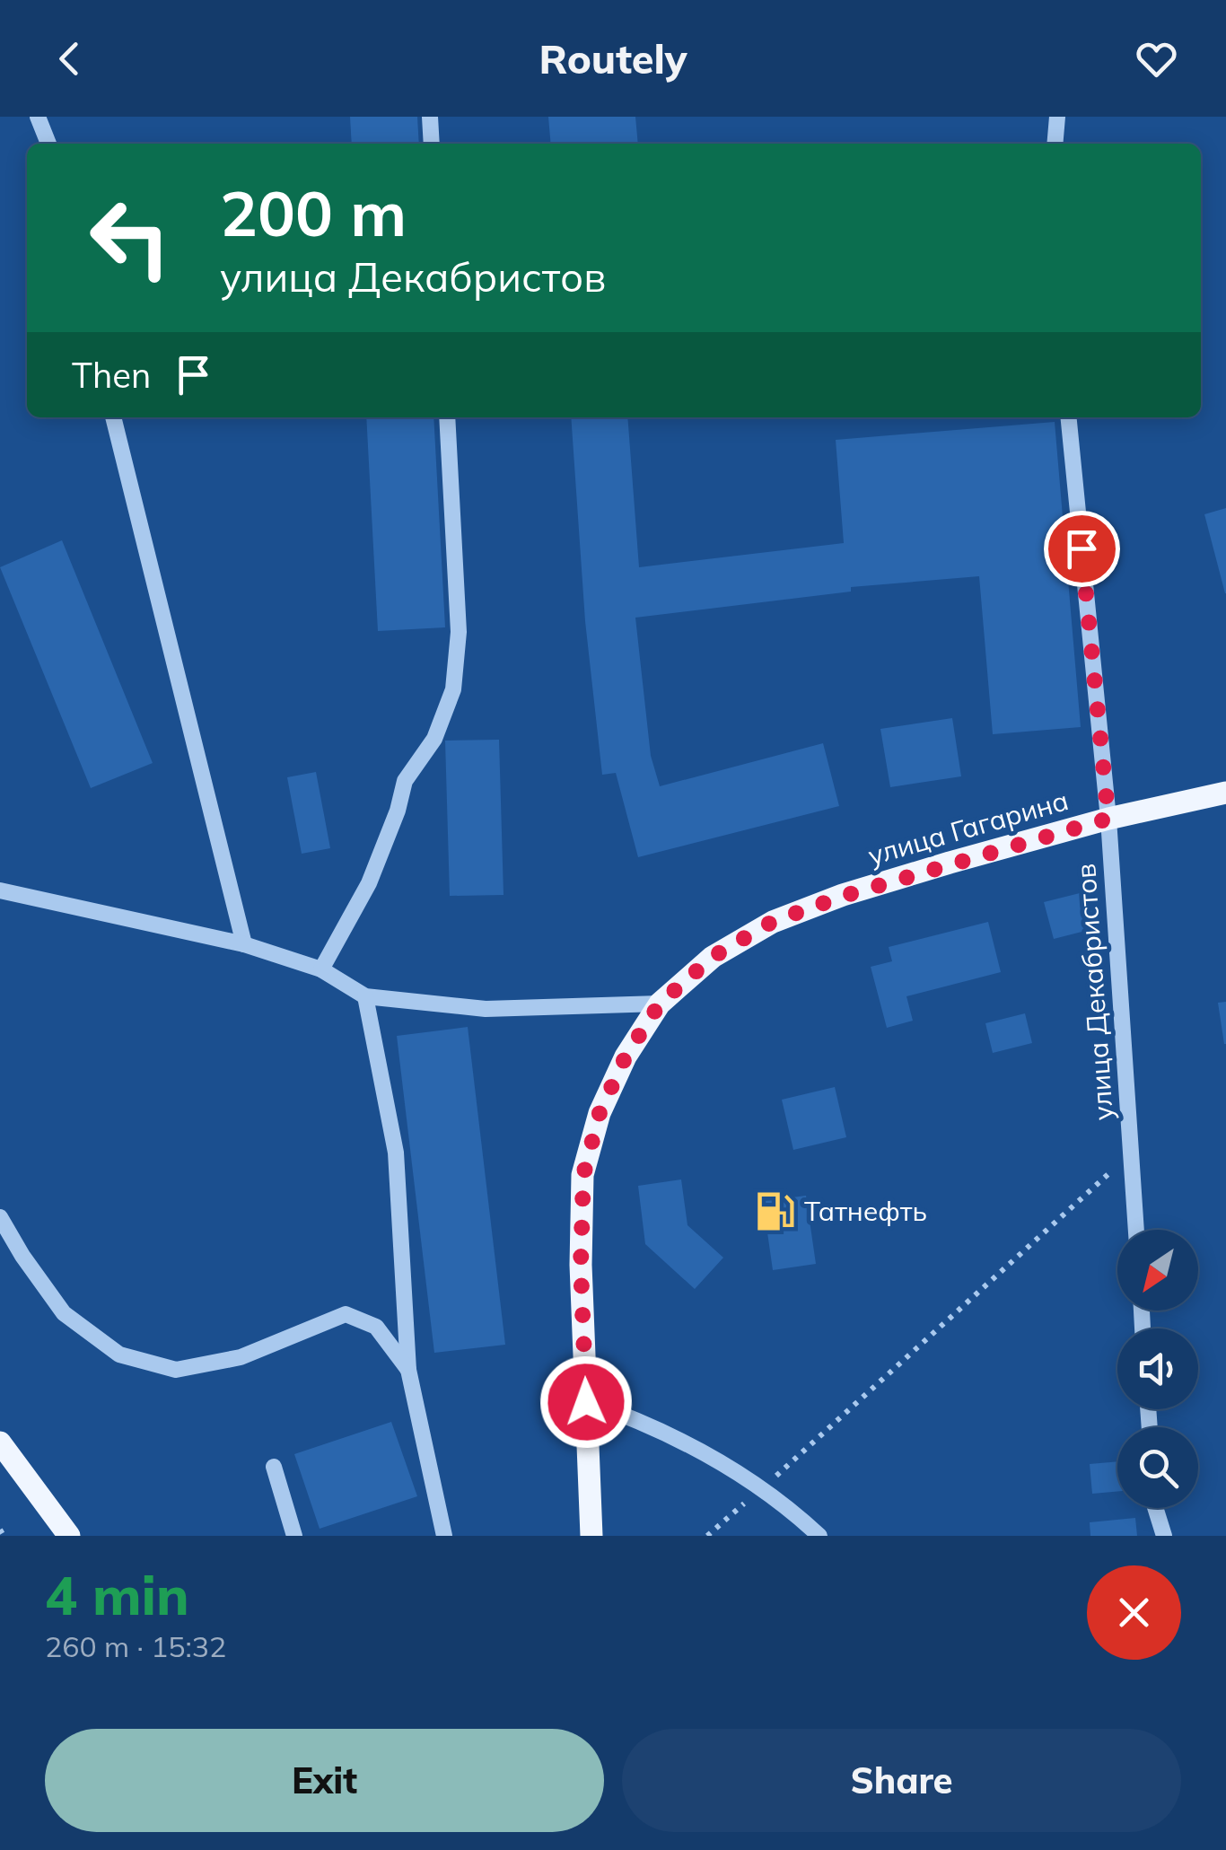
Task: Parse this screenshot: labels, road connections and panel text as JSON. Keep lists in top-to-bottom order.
{
  "streets": {
    "main road": ["улица Гагарина"],
    "street": ["улица Декабристов"]
  },
  "crossings": [
    ["улица Гагарина", "улица Декабристов"]
  ],
  "places": {
    "fuel station": ["Татнефть"]
  },
  "north": "bottom left",
  "page": {
    "header": "Routely",
    "turn": ["200 m", "улица Декабристов"],
    "then": "Then",
    "heading": ["4 min", "260 m · 15:32"],
    "buttons": ["Exit", "Share"]
  }
}
